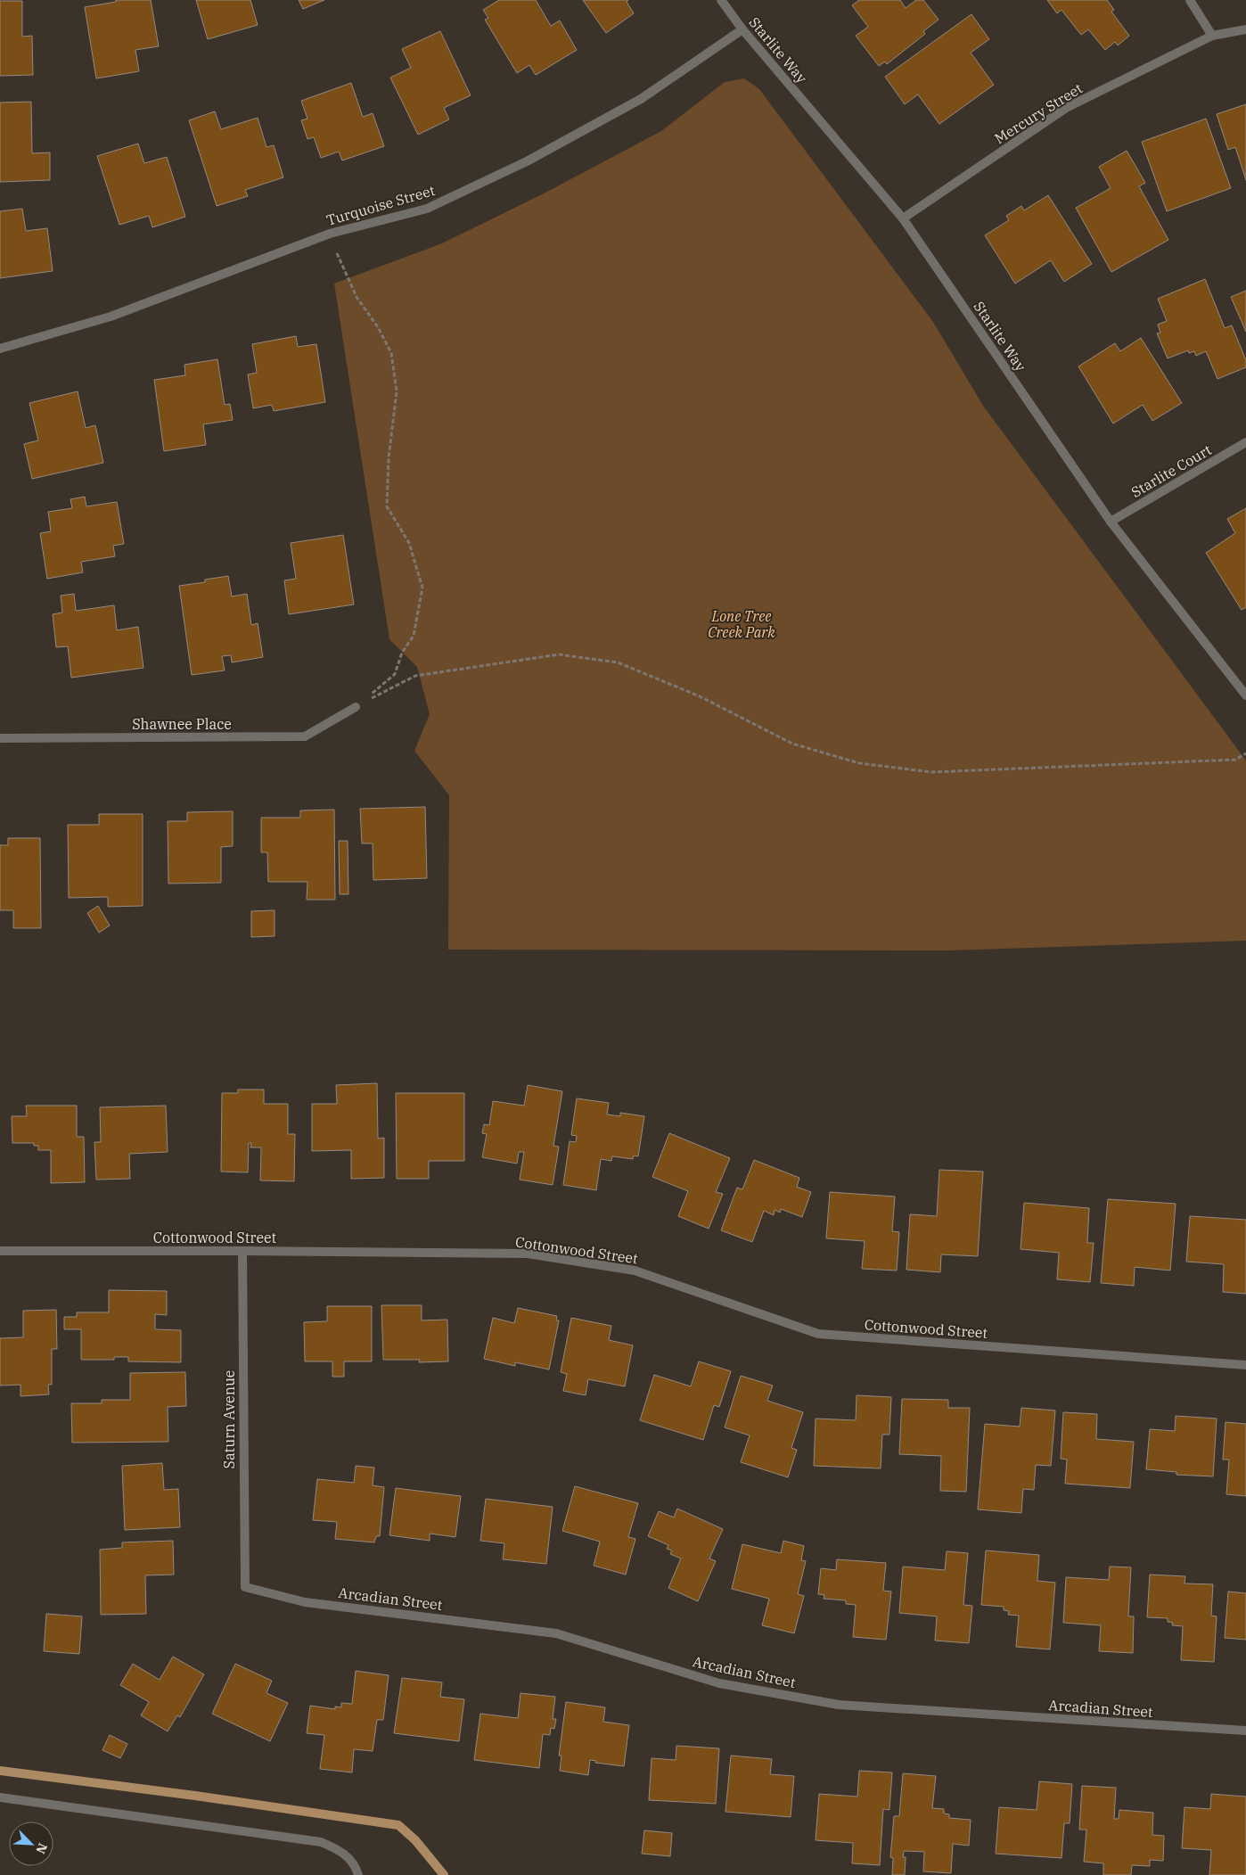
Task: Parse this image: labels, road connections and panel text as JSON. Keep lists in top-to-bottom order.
{
  "streets": {
    "street": [
      "Starlite Way",
      "Mercury Street",
      "Turquoise Street",
      "Starlite Court",
      "Shawnee Place",
      "Cottonwood Street",
      "Saturn Avenue",
      "Arcadian Street"
    ]
  },
  "crossings": [
    ["Starlite Way", "Mercury Street"],
    ["Starlite Way", "Turquoise Street"],
    ["Starlite Way", "Starlite Court"],
    ["Cottonwood Street", "Saturn Avenue"],
    ["Saturn Avenue", "Arcadian Street"]
  ],
  "parks": ["Lone Tree Creek Park"],
  "north": "bottom right"
}
